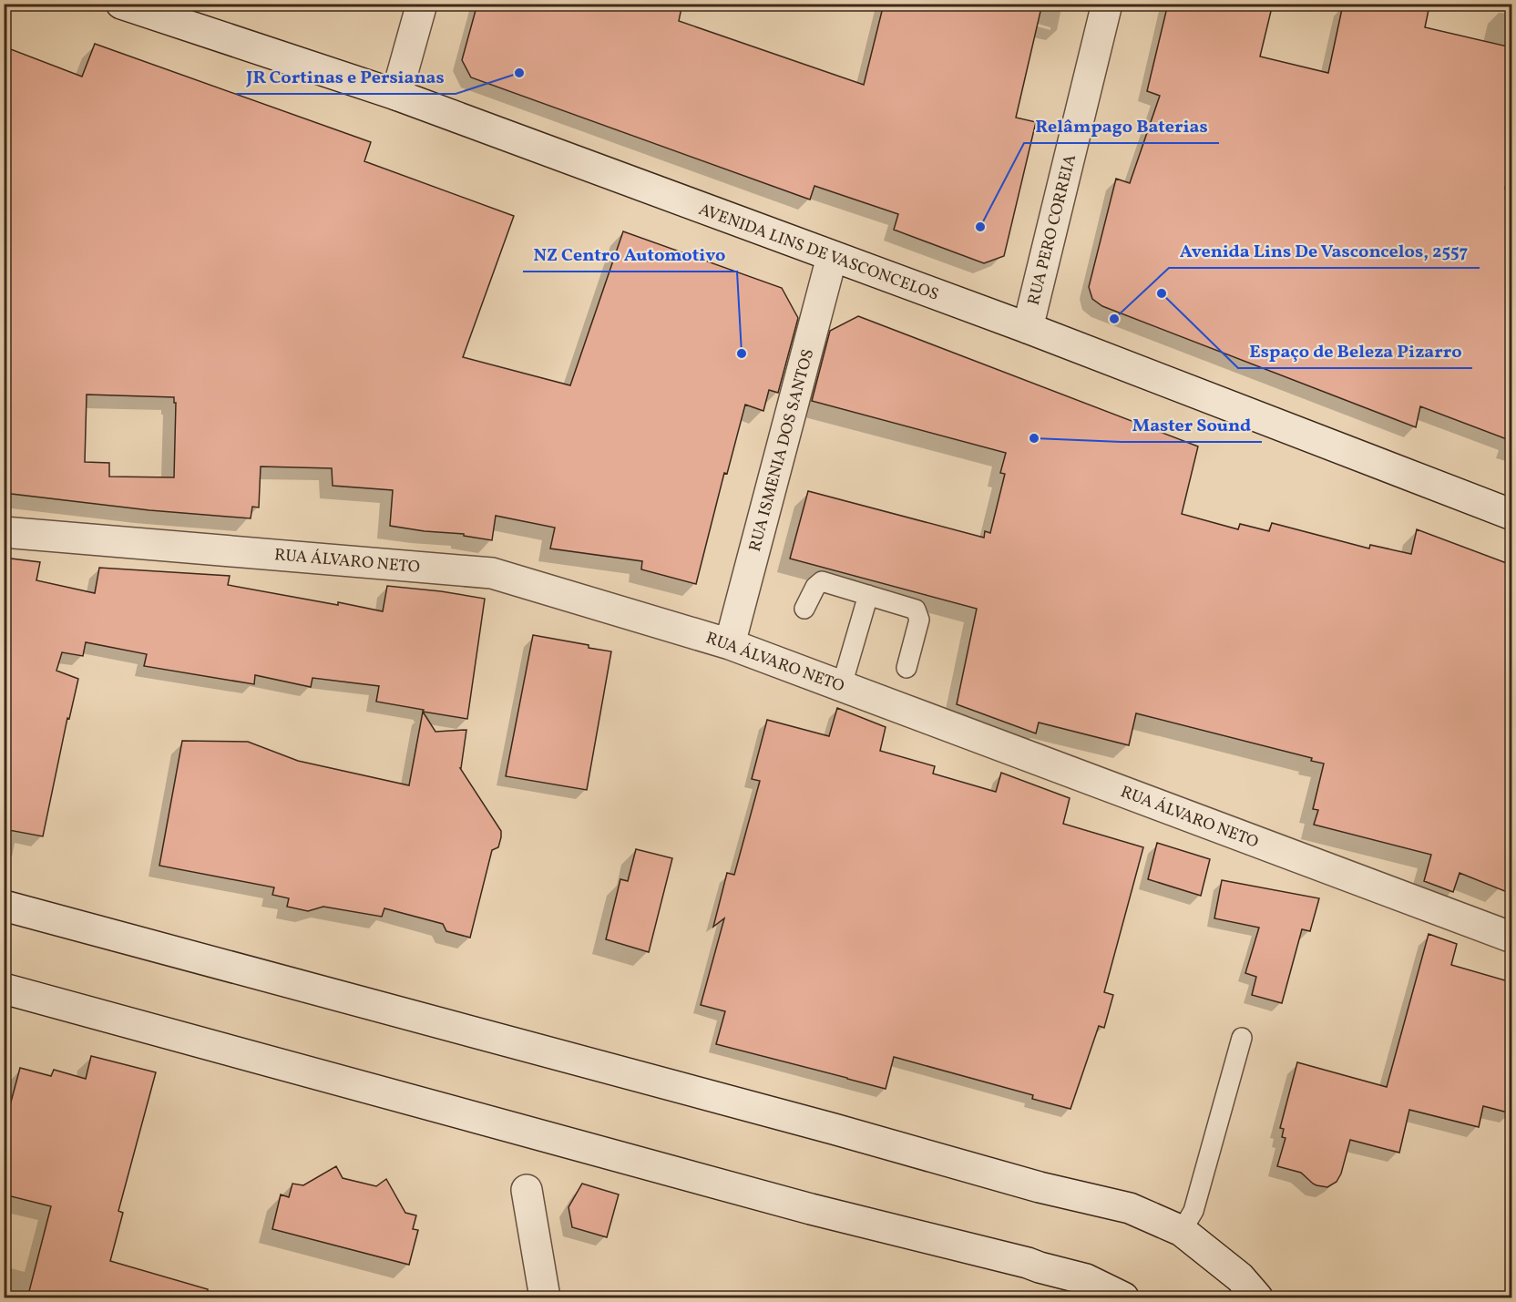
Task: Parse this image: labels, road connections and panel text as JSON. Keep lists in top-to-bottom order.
{
  "streets": {
    "street": [
      "RUA PERO CORREIA",
      "AVENIDA LINS DE VASCONCELOS",
      "RUA ISMENIA DOS SANTOS",
      "RUA ÁLVARO NETO"
    ]
  },
  "crossings": [
    ["RUA PERO CORREIA", "AVENIDA LINS DE VASCONCELOS"],
    ["AVENIDA LINS DE VASCONCELOS", "RUA ISMENIA DOS SANTOS"],
    ["RUA ISMENIA DOS SANTOS", "RUA ÁLVARO NETO"]
  ],
  "places": [
    "JR Cortinas e Persianas",
    "Relâmpago Baterias",
    "Espaço de Beleza Pizarro",
    "Avenida Lins De Vasconcelos, 2557",
    "NZ Centro Automotivo",
    "Master Sound"
  ]
}
